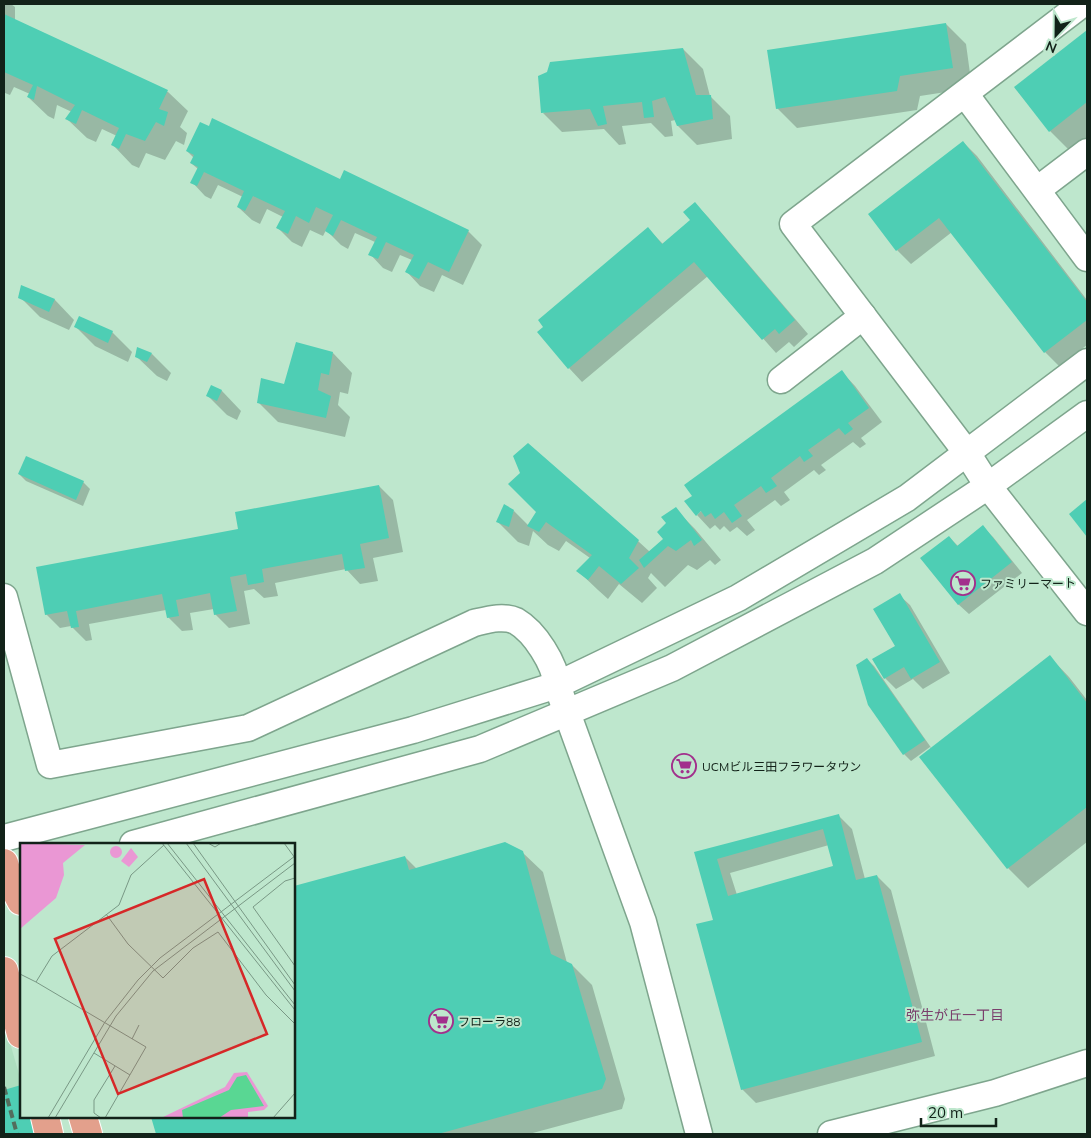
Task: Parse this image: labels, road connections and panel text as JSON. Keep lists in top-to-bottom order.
{
  "districts": ["弥生が丘一丁目"],
  "places": {
    "supermarket": ["ファミリーマート", "UCMビル三田フラワータウン", "フローラ88"]
  },
  "scale_bar": "20 m",
  "north": "bottom"
}
